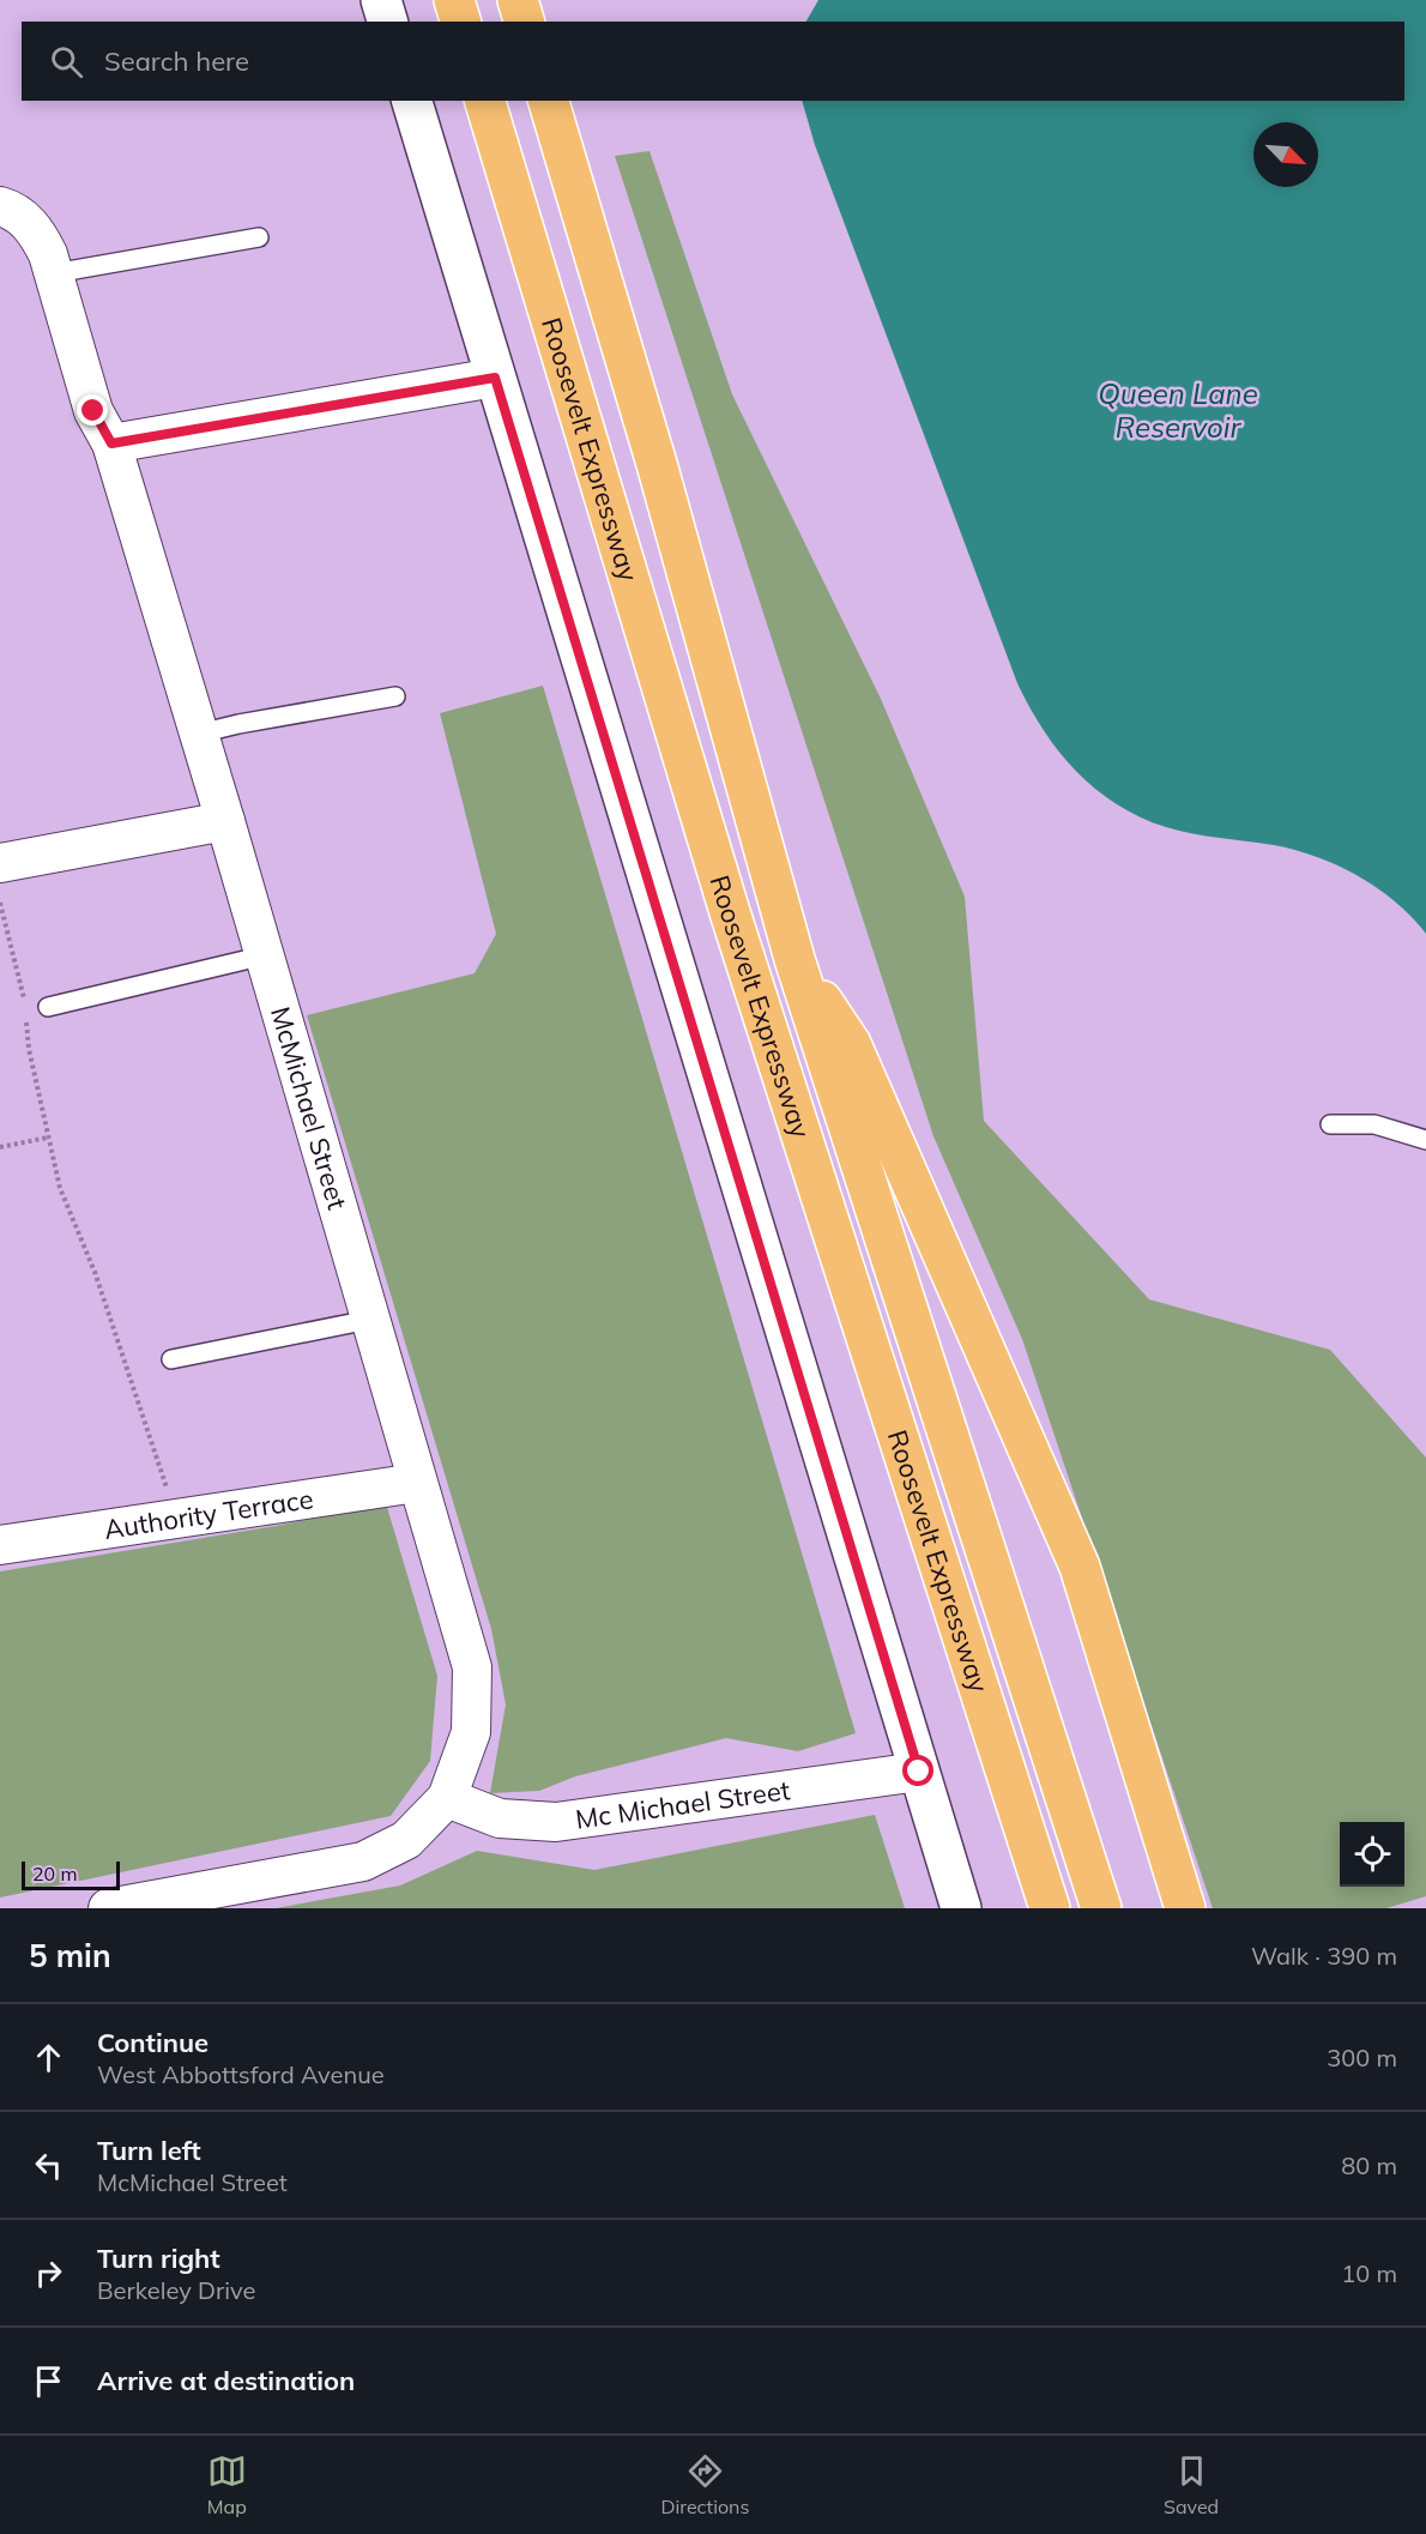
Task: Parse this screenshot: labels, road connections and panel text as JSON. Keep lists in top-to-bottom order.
{
  "streets": {
    "highway": ["Roosevelt Expressway"],
    "street": ["McMichael Street", "Authority Terrace", "Mc Michael Street"]
  },
  "crossings": [
    ["McMichael Street", "Authority Terrace"],
    ["McMichael Street", "Mc Michael Street"]
  ],
  "water": ["Queen Lane Reservoir"],
  "scale_bar": "20 m",
  "north": "bottom right",
  "page": {
    "search": "Search here",
    "scale": "20 m",
    "heading": ["5 min", "Walk · 390 m"],
    "list": [
      ["Continue", "West Abbottsford Avenue", "300 m"],
      ["Turn left", "McMichael Street", "80 m"],
      ["Turn right", "Berkeley Drive", "10 m"],
      "Arrive at destination"
    ],
    "nav": ["Map", "Directions", "Saved"]
  }
}
